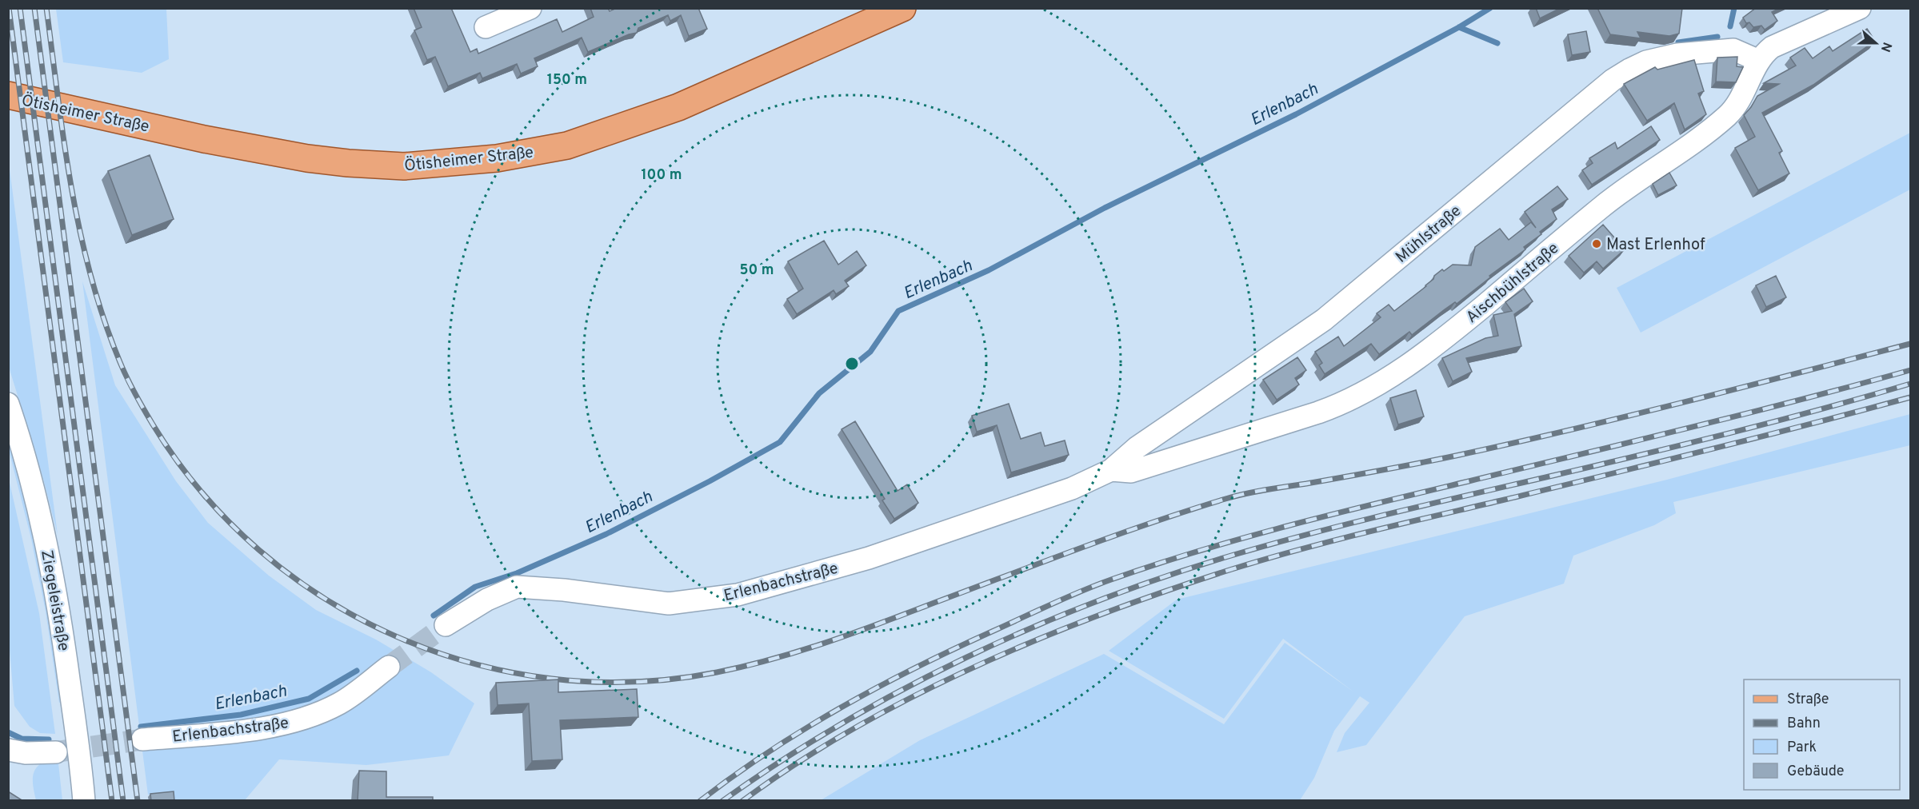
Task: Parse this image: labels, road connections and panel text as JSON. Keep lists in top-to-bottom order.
{
  "streets": {
    "main road": ["Ötisheimer Straße"],
    "street": [
      "Mühlstraße",
      "Aischbühlstraße",
      "Erlenbachstraße",
      "Ziegeleistraße"
    ]
  },
  "crossings": [
    ["Mühlstraße", "Aischbühlstraße"],
    ["Mühlstraße", "Erlenbachstraße"],
    ["Aischbühlstraße", "Erlenbachstraße"]
  ],
  "water": ["Erlenbach"],
  "places": ["Mast Erlenhof"],
  "legend": [
    "Straße",
    "Bahn",
    "Park",
    "Gebäude"
  ],
  "north": "right",
  "rings": ["150 m", "100 m", "50 m"]
}
